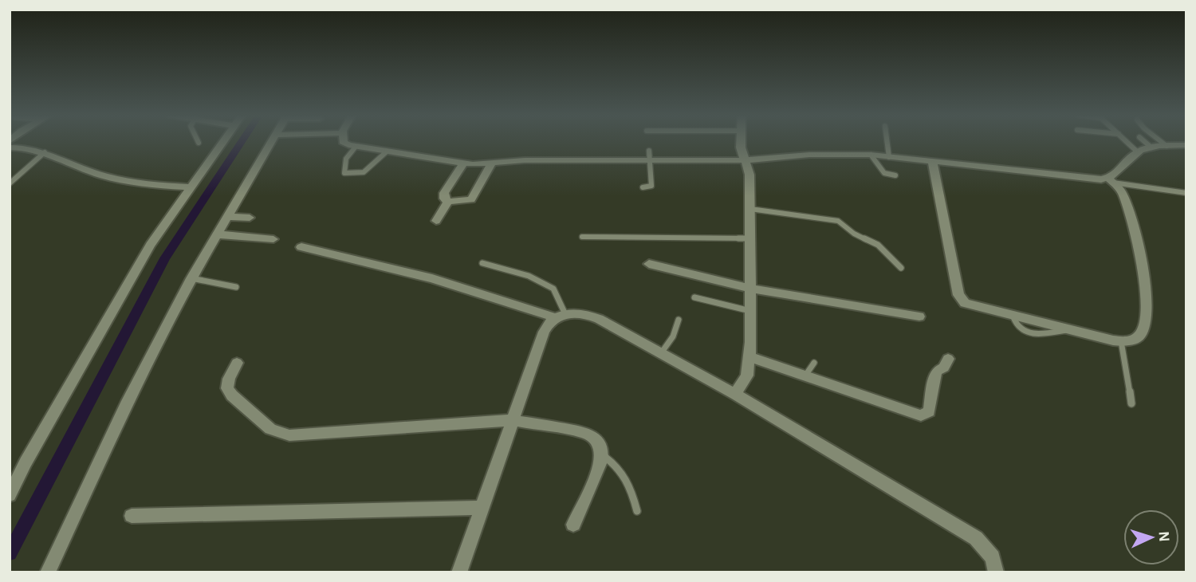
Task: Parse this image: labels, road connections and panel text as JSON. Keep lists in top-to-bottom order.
{
  "north": "right"
}
